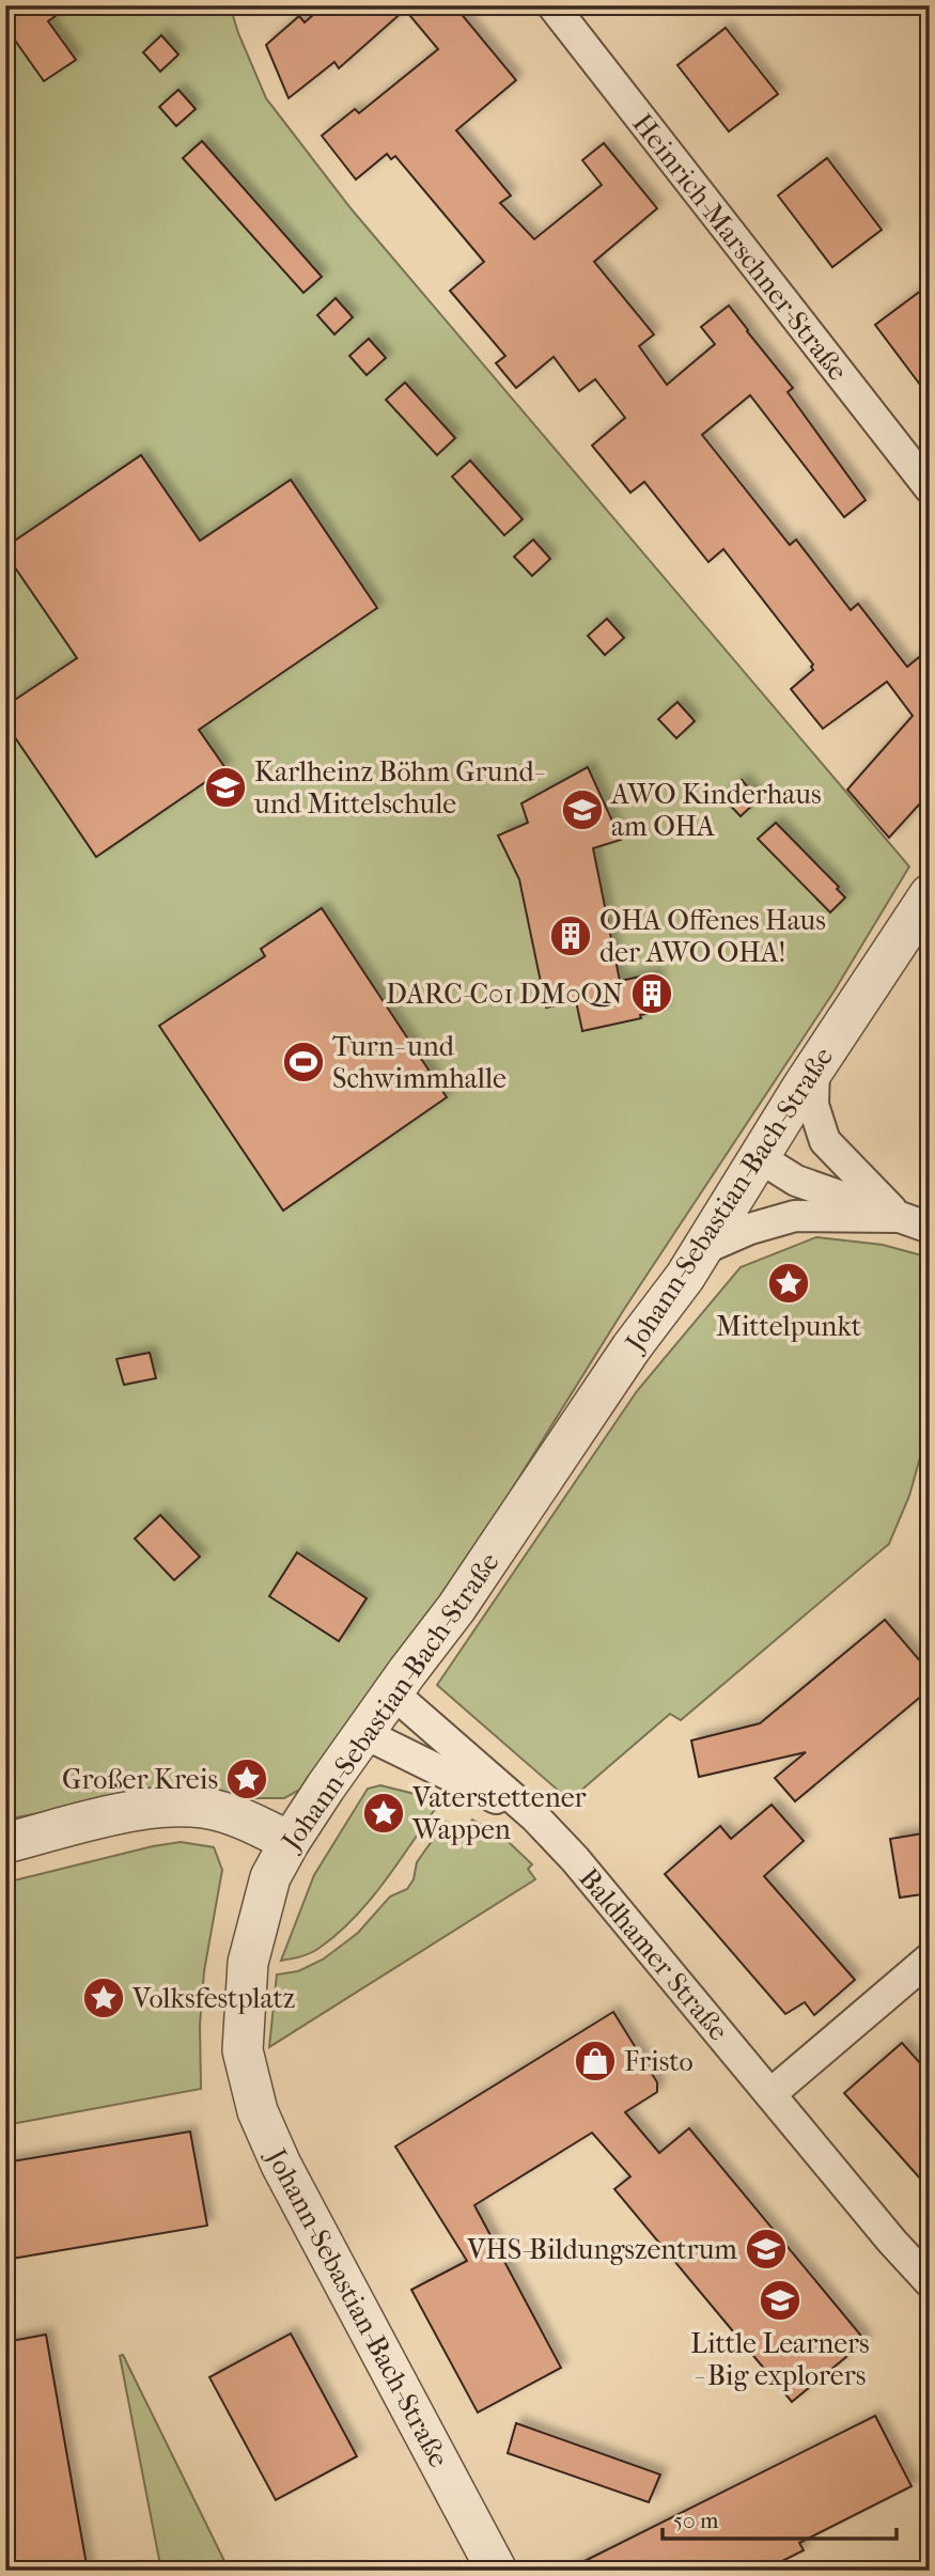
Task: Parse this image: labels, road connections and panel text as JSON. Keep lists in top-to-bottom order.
{
  "streets": {
    "street": ["Heinrich-Marschner-Straße", "Johann-Sebastian-Bach-Straße", "Baldhamer Straße"]
  },
  "crossings": [
    ["Johann-Sebastian-Bach-Straße", "Baldhamer Straße"]
  ],
  "places": {
    "school or university": [
      "Karlheinz Böhm Grund- und Mittelschule",
      "AWO Kinderhaus am OHA",
      "VHS-Bildungszentrum",
      "Little Learners - Big explorers"
    ],
    "building": ["OHA Offenes Haus der AWO OHA!", "DARC-C01 DM0QN"],
    "sports": ["Turn- und Schwimmhalle"],
    "place": [
      "Mittelpunkt",
      "Großer Kreis",
      "Vaterstettener Wappen",
      "Volksfestplatz"
    ],
    "shop": ["Fristo"]
  },
  "scale_bar": "50 m"
}
